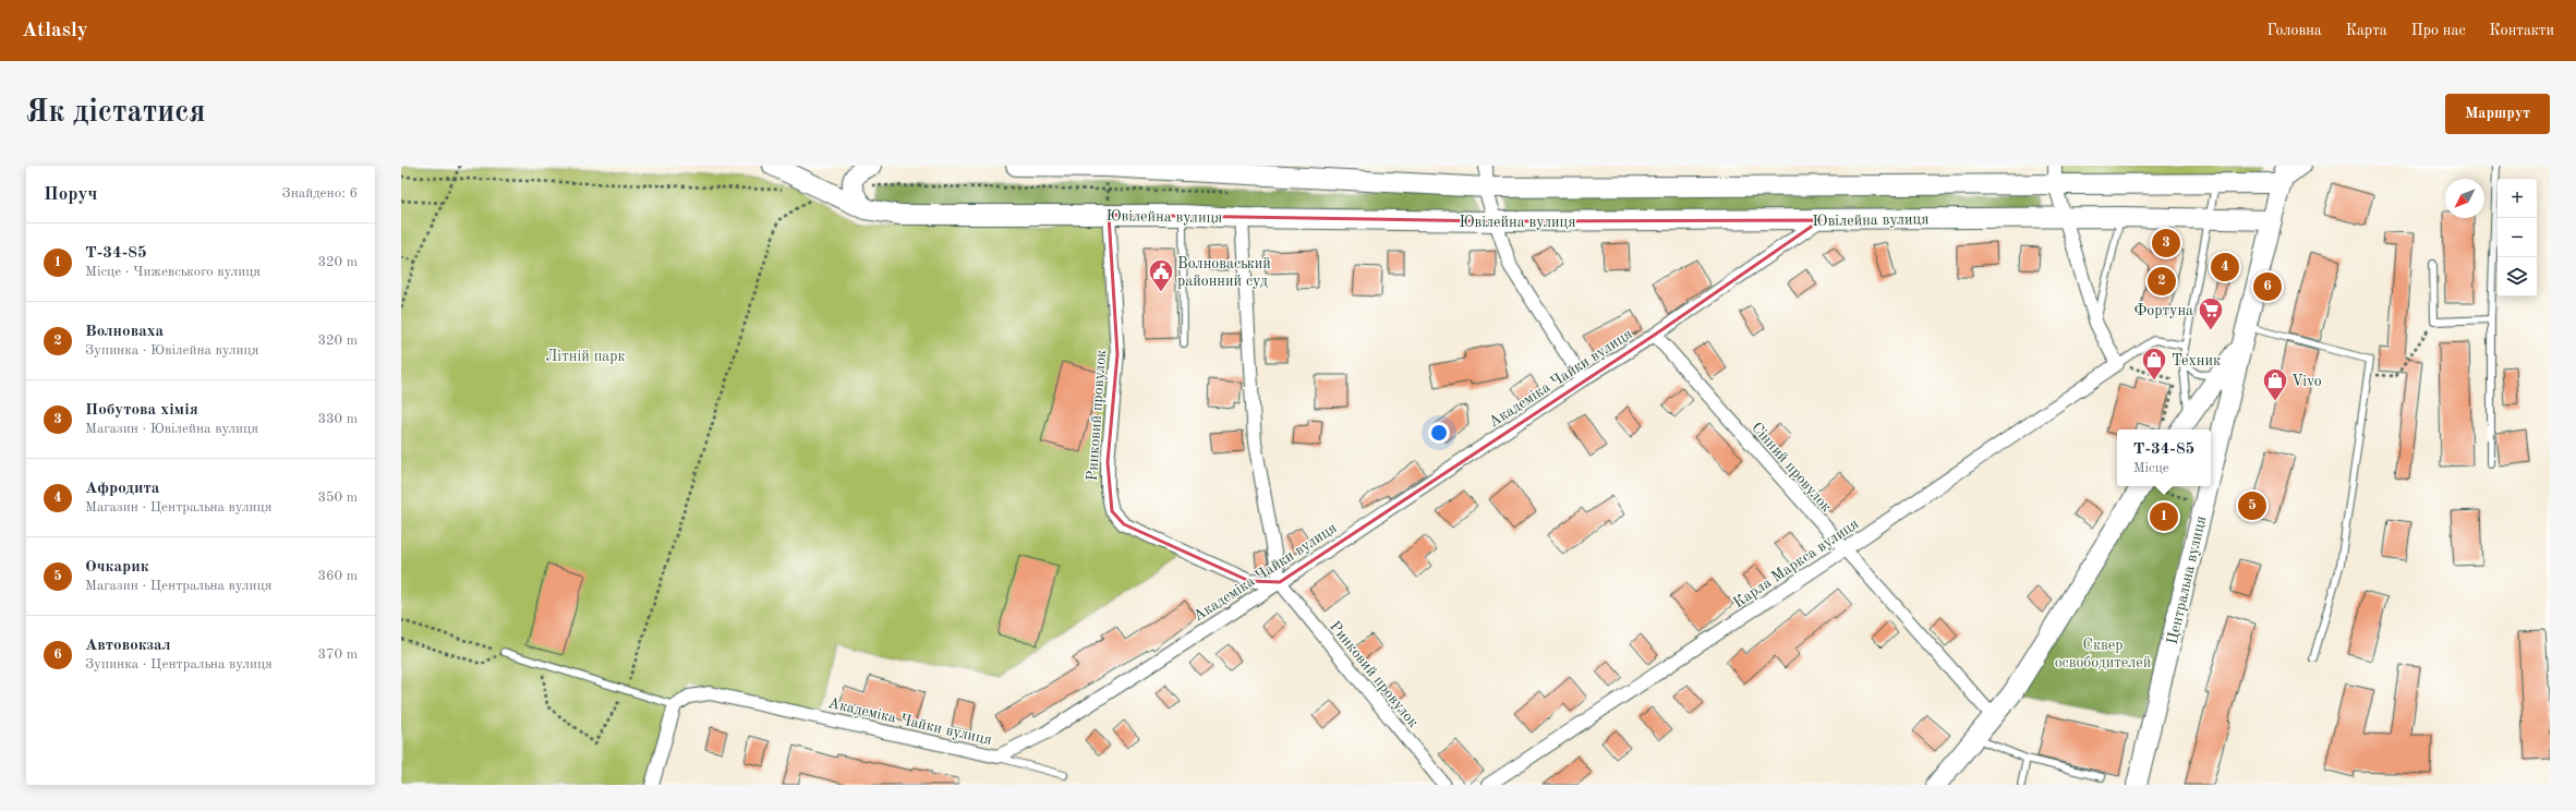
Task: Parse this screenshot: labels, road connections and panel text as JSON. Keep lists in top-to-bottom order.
{
  "streets": {
    "street": [
      "Ювілейна вулиця",
      "Академіка Чайки вулиця",
      "Ринковий провулок",
      "Сінний провулок",
      "Карла Маркса вулиця",
      "Центральна вулиця"
    ]
  },
  "crossings": [
    ["Ювілейна вулиця", "Академіка Чайки вулиця"],
    ["Ювілейна вулиця", "Ринковий провулок"],
    ["Ювілейна вулиця", "Центральна вулиця"],
    ["Академіка Чайки вулиця", "Ринковий провулок"],
    ["Академіка Чайки вулиця", "Сінний провулок"],
    ["Сінний провулок", "Карла Маркса вулиця"]
  ],
  "parks": ["Літній парк", "Сквер освободителей"],
  "places": {
    "public building": ["Волноваський районний суд"],
    "supermarket": ["Фортуна"],
    "shop": ["Техник", "Vivo"]
  },
  "north": "bottom left",
  "page": {
    "header": "Atlasly",
    "nav": [
      "Головна",
      "Карта",
      "Про нас",
      "Контакти"
    ],
    "buttons": "Маршрут",
    "title": "Як дістатися",
    "heading": ["Поруч", "Знайдено: 6"],
    "map_buttons": ["+", "−"],
    "list": [
      {
        "mark": "1",
        "name": "Т-34-85",
        "note": "Місце · Чижевського вулиця",
        "value": "320 m"
      },
      {
        "mark": "2",
        "name": "Волноваха",
        "note": "Зупинка · Ювілейна вулиця",
        "value": "320 m"
      },
      {
        "mark": "3",
        "name": "Побутова хімія",
        "note": "Магазин · Ювілейна вулиця",
        "value": "330 m"
      },
      {
        "mark": "4",
        "name": "Афродита",
        "note": "Магазин · Центральна вулиця",
        "value": "350 m"
      },
      {
        "mark": "5",
        "name": "Очкарик",
        "note": "Магазин · Центральна вулиця",
        "value": "360 m"
      },
      {
        "mark": "6",
        "name": "Автовокзал",
        "note": "Зупинка · Центральна вулиця",
        "value": "370 m"
      }
    ],
    "pins": [
      "3",
      "4",
      "2",
      "6",
      "5",
      "1"
    ],
    "popup": ["Т-34-85", "Місце"]
  }
}
